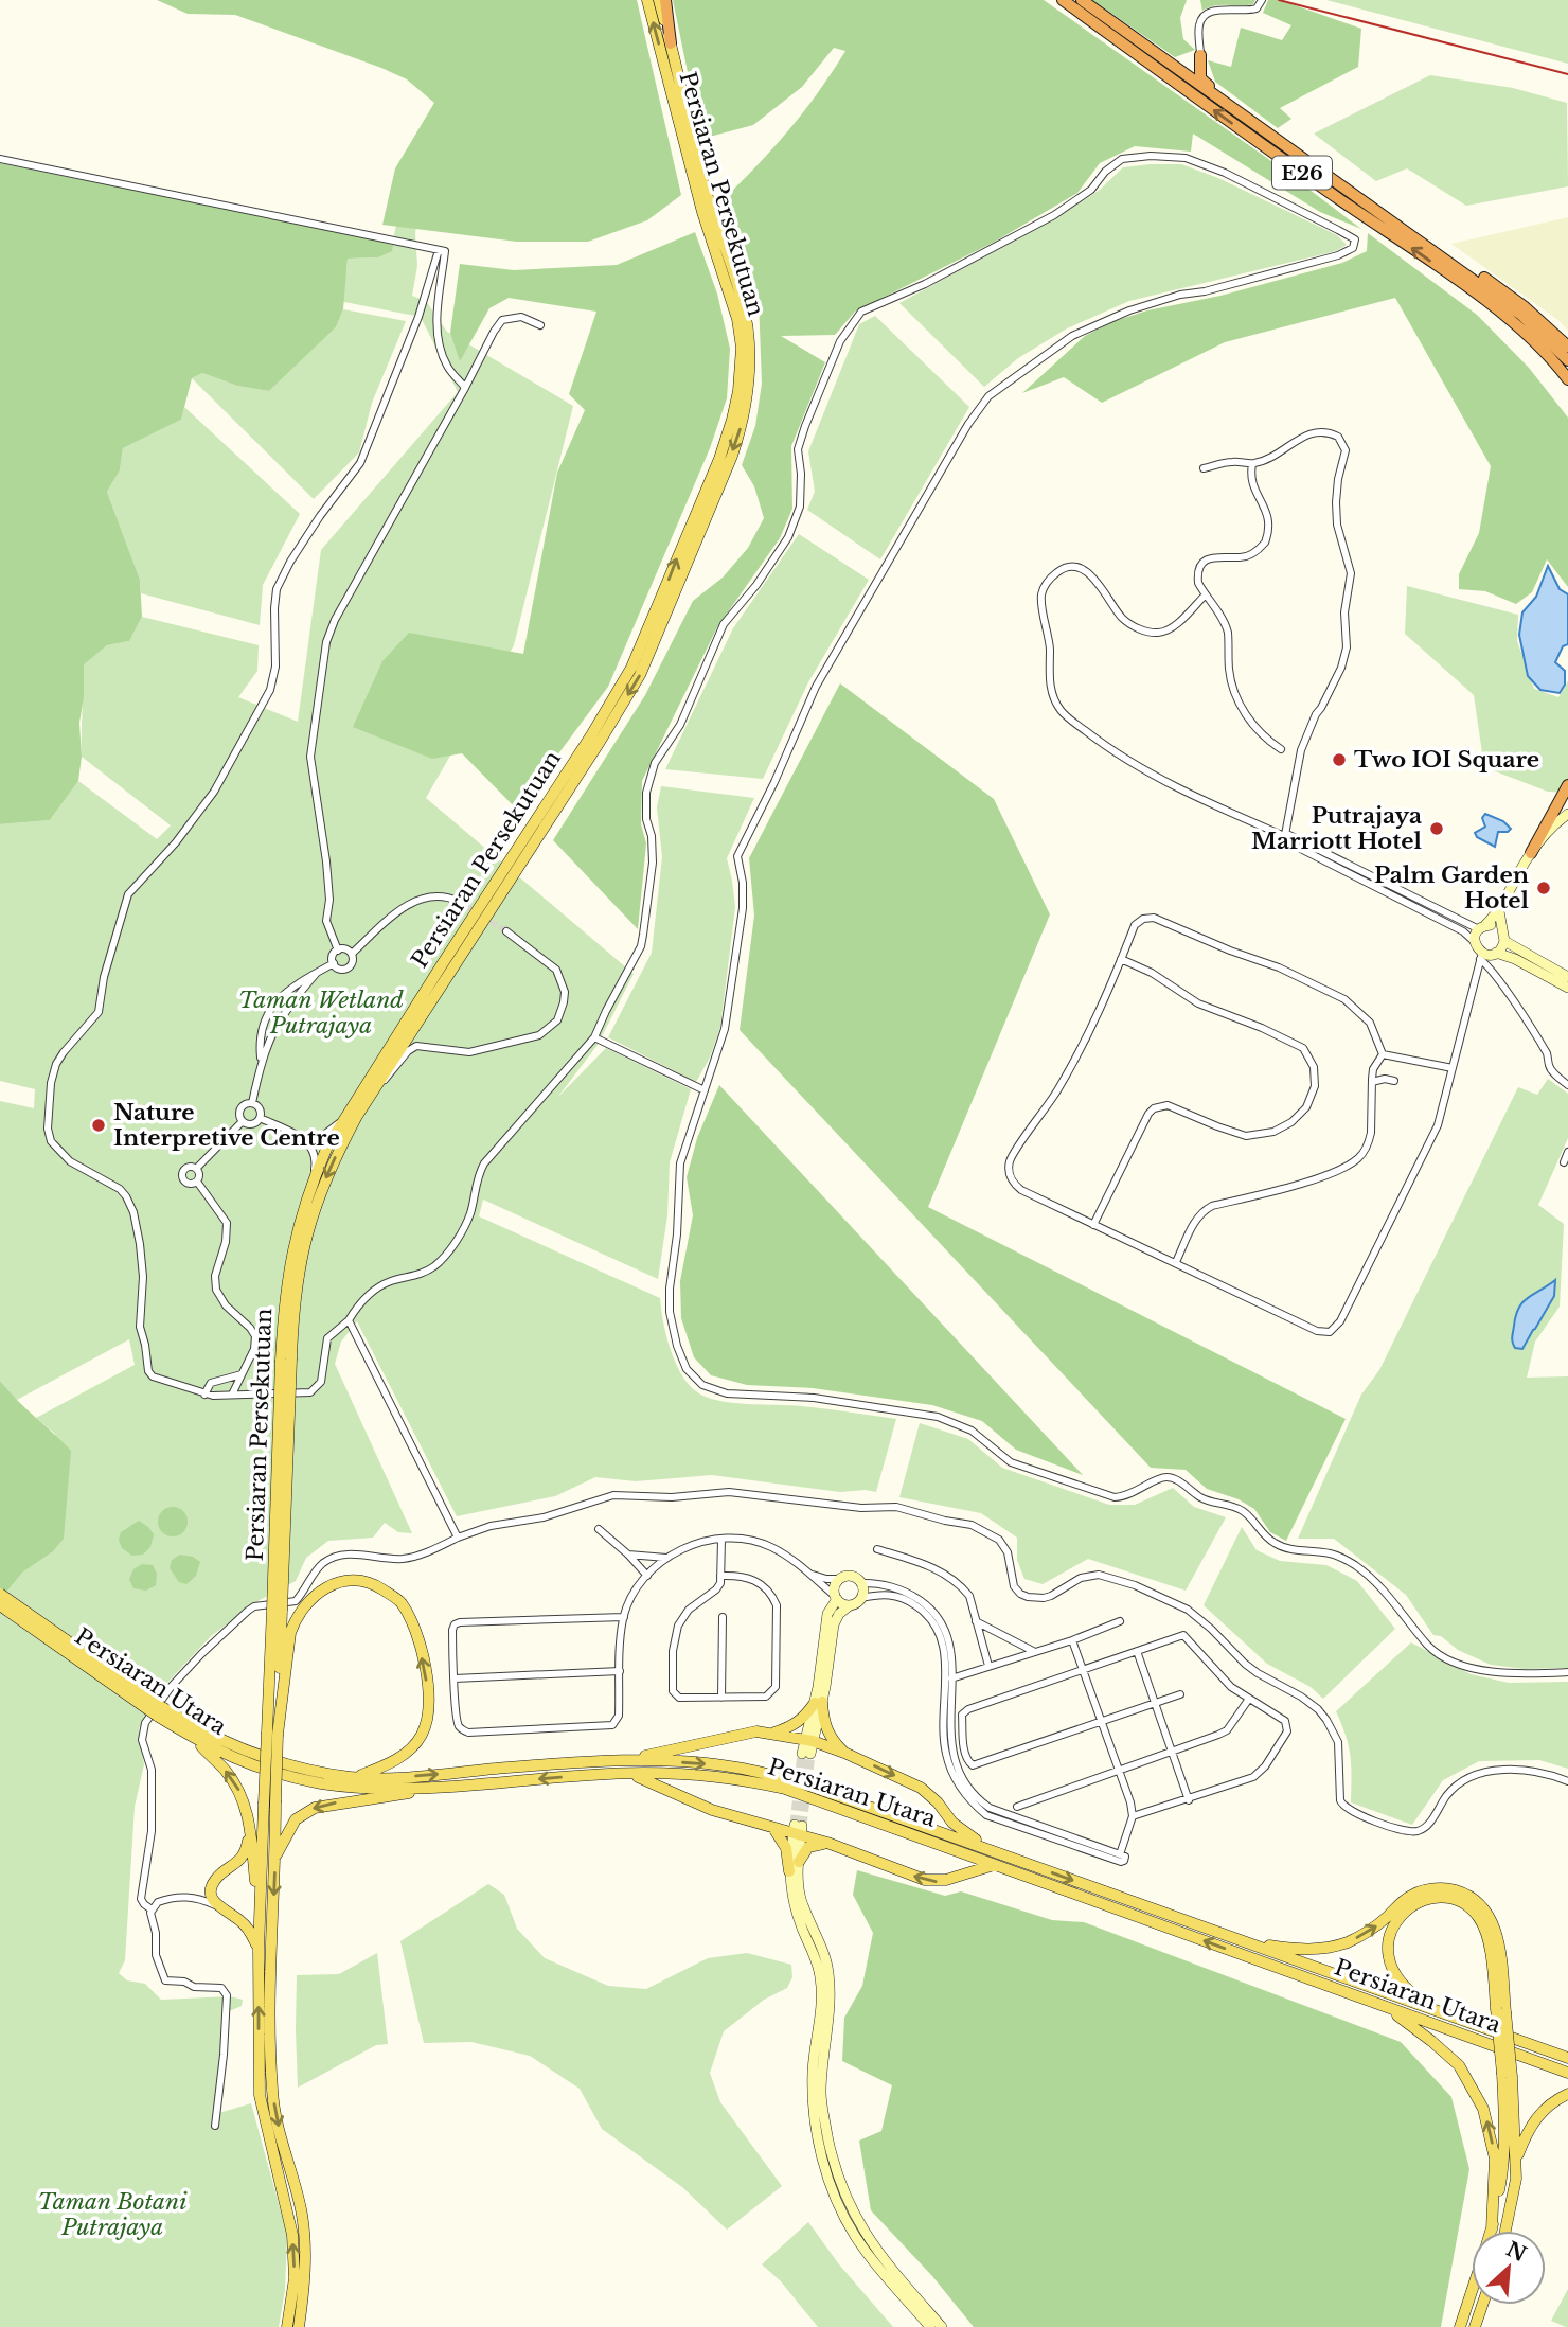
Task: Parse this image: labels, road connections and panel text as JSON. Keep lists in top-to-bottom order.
{
  "streets": {
    "highway": ["E26"],
    "main road": ["Persiaran Persekutuan", "Persiaran Utara"]
  },
  "parks": ["Taman Wetland Putrajaya", "Taman Botani Putrajaya"],
  "places": [
    "Two IOI Square",
    "Putrajaya Marriott Hotel",
    "Palm Garden Hotel",
    "Nature Interpretive Centre"
  ],
  "north": "top right"
}
